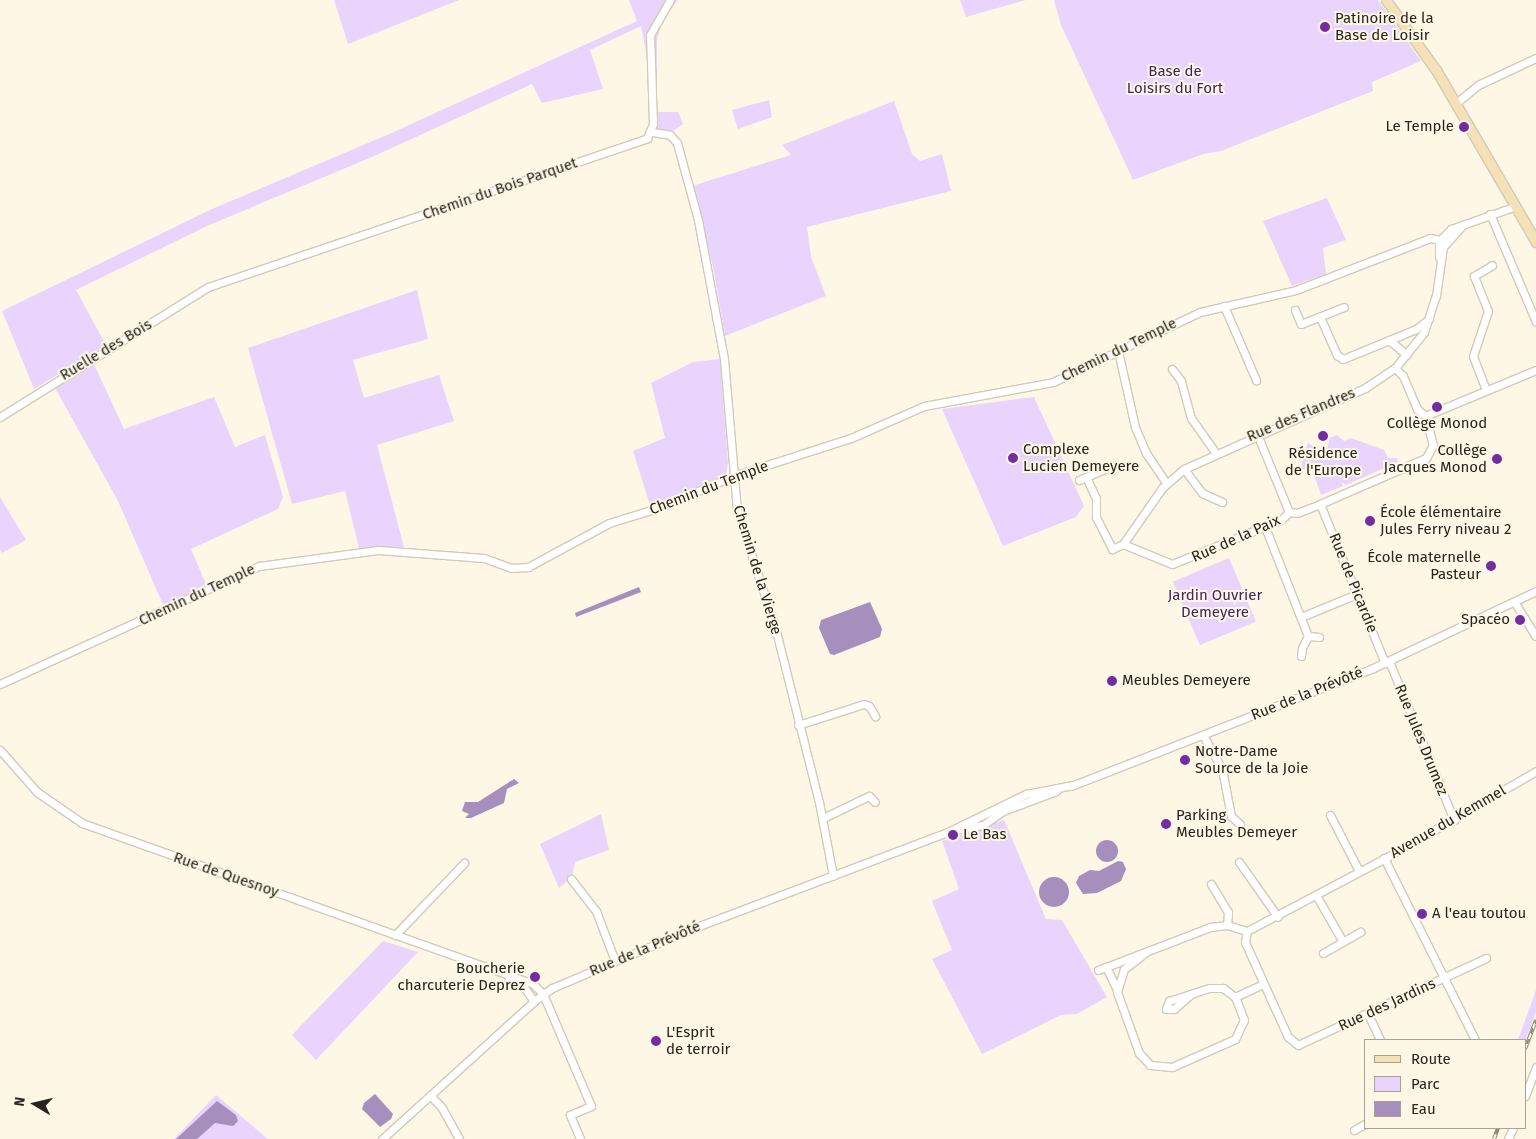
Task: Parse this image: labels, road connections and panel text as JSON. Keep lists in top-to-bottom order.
{
  "streets": {
    "street": [
      "Chemin du Bois Parquet",
      "Ruelle des Bois",
      "Chemin du Temple",
      "Rue des Flandres",
      "Rue de la Paix",
      "Chemin de la Vierge",
      "Rue de Picardie",
      "Rue de la Prévôté",
      "Rue Jules Drumez",
      "Avenue du Kemmel",
      "Rue de Quesnoy",
      "Rue des Jardins"
    ]
  },
  "crossings": [
    ["Chemin du Bois Parquet", "Ruelle des Bois"],
    ["Chemin du Bois Parquet", "Chemin de la Vierge"],
    ["Chemin du Temple", "Rue des Flandres"],
    ["Chemin du Temple", "Chemin de la Vierge"],
    ["Rue des Flandres", "Rue de la Paix"],
    ["Rue de la Paix", "Rue de Picardie"],
    ["Chemin de la Vierge", "Rue de la Prévôté"],
    ["Rue de Picardie", "Rue de la Prévôté"],
    ["Rue de Picardie", "Rue Jules Drumez"],
    ["Rue de la Prévôté", "Rue Jules Drumez"],
    ["Rue de la Prévôté", "Rue de Quesnoy"],
    ["Rue Jules Drumez", "Avenue du Kemmel"]
  ],
  "parks": ["Base de Loisirs du Fort", "Jardin Ouvrier Demeyere"],
  "places": [
    "Patinoire de la Base de Loisir",
    "Le Temple",
    "Collège Monod",
    "Résidence de l'Europe",
    "Complexe Lucien Demeyere",
    "Collège Jacques Monod",
    "École élémentaire Jules Ferry niveau 2",
    "École maternelle Pasteur",
    "Spacéo",
    "Meubles Demeyere",
    "Notre-Dame Source de la Joie",
    "Parking Meubles Demeyer",
    "Le Bas",
    "A l'eau toutou",
    "Boucherie charcuterie Deprez",
    "L'Esprit de terroir"
  ],
  "legend": ["Route", "Parc", "Eau"],
  "north": "left"
}
